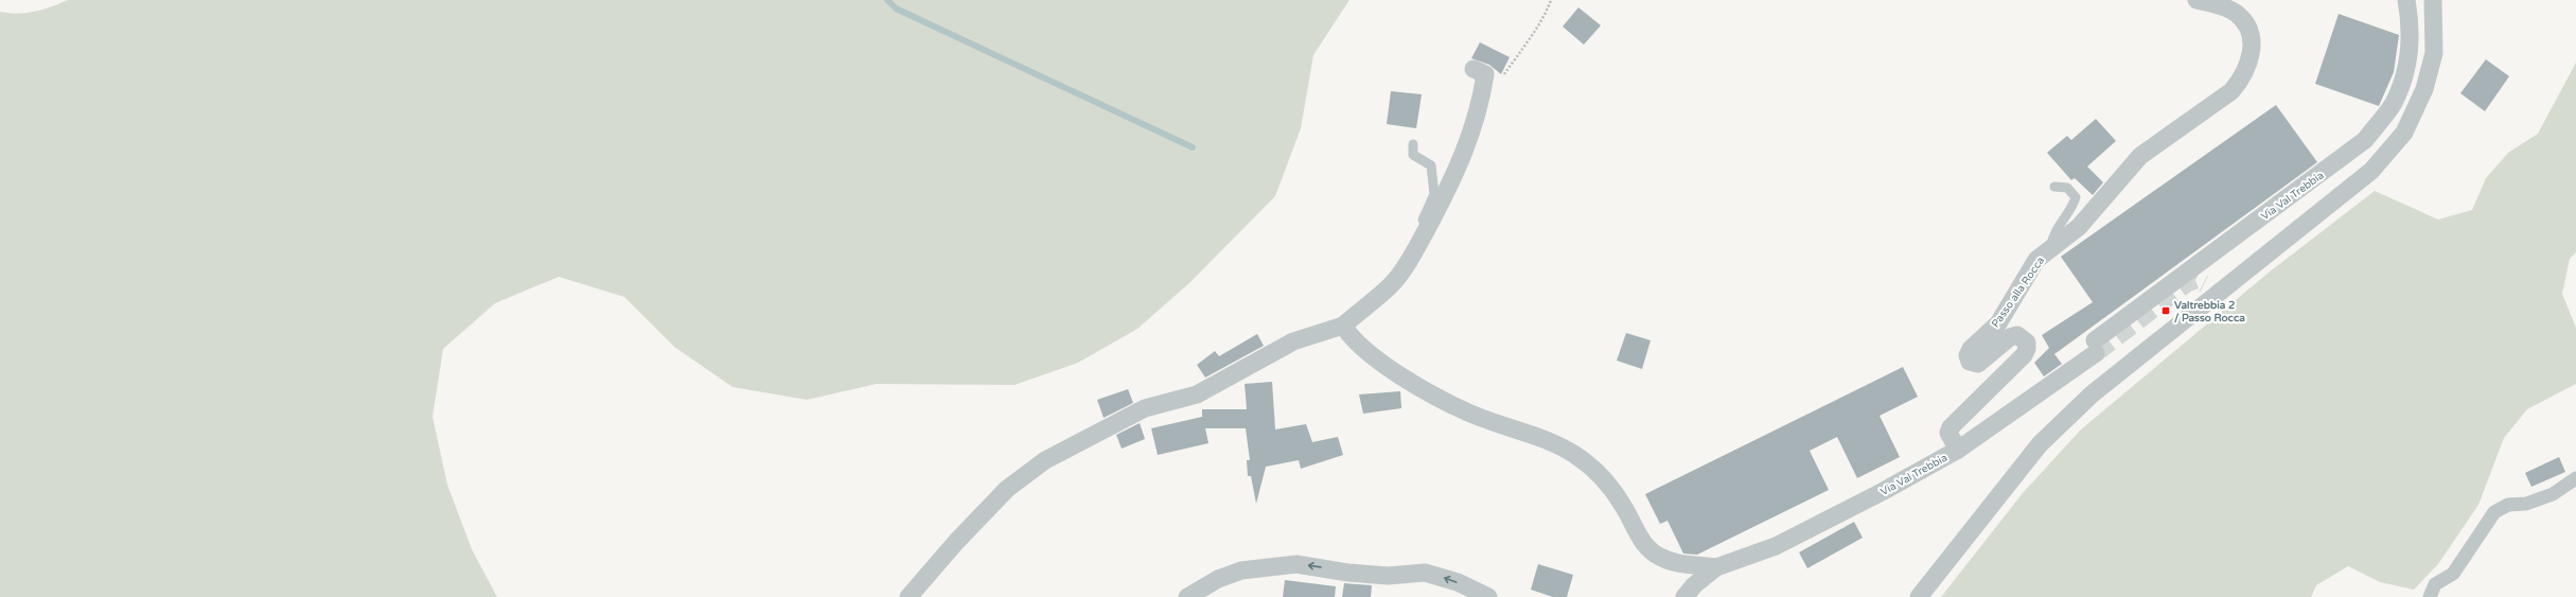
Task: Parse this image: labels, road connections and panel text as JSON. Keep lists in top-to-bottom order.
{
  "streets": {
    "street": ["Via Val Trebbia", "Passo alla Rocca"]
  },
  "crossings": [
    ["Via Val Trebbia", "Passo alla Rocca"]
  ],
  "places": {
    "transit": ["Valtrebbia 2 / Passo Rocca"]
  }
}
